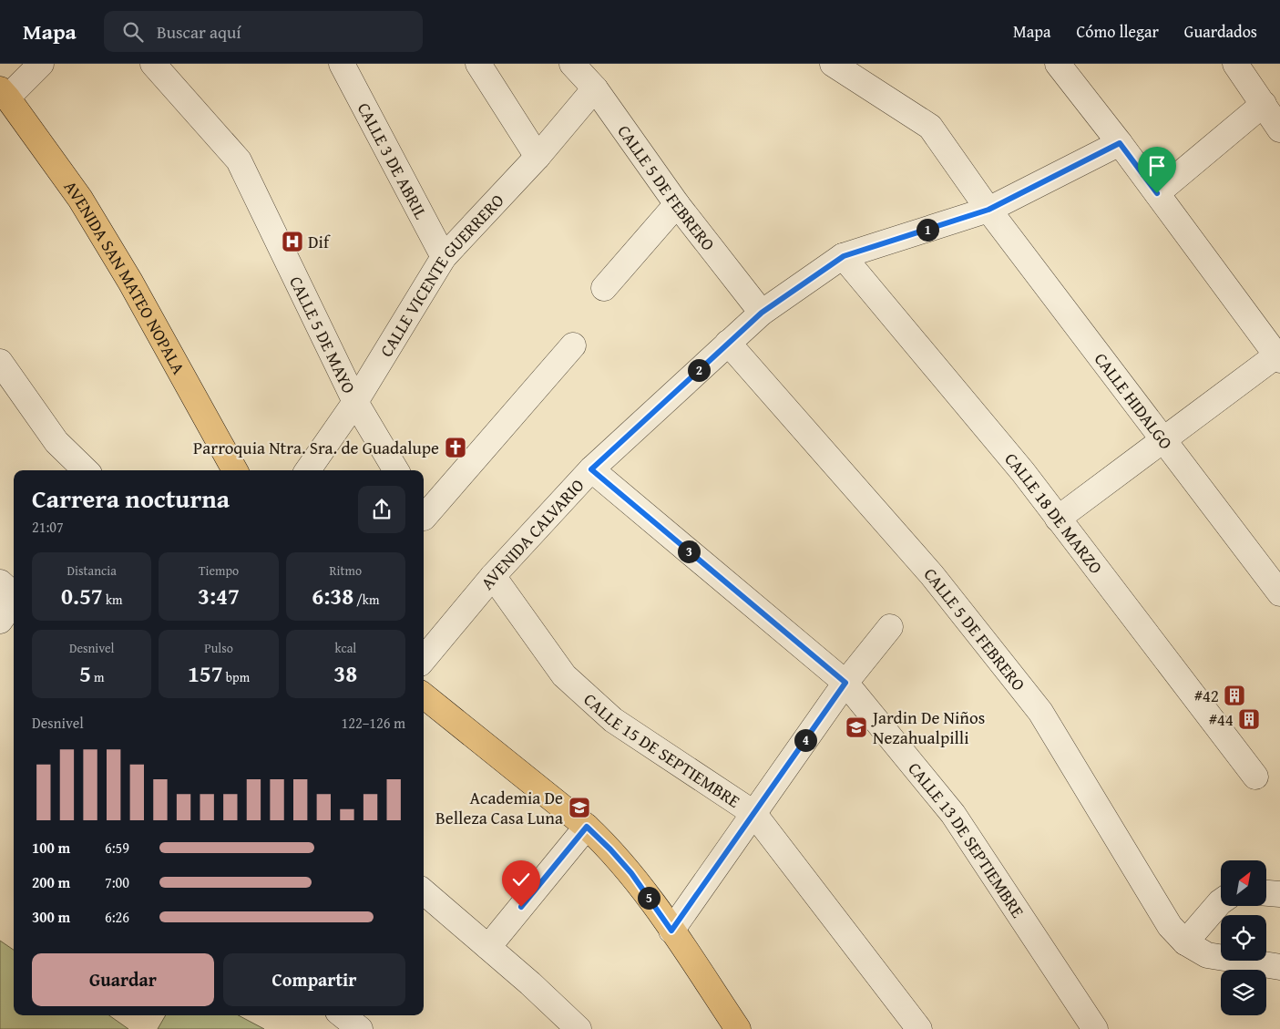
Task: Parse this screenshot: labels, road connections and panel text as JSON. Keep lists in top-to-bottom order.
{
  "streets": {
    "main road": ["AVENIDA SAN MATEO NOPALA"],
    "street": [
      "CALLE 3 DE ABRIL",
      "CALLE 5 DE FEBRERO",
      "CALLE VICENTE GUERRERO",
      "CALLE 5 DE MAYO",
      "CALLE HIDALGO",
      "CALLE 18 DE MARZO",
      "AVENIDA CALVARIO",
      "CALLE 15 DE SEPTIEMBRE",
      "CALLE 13 DE SEPTIEMBRE"
    ]
  },
  "crossings": [
    ["CALLE 3 DE ABRIL", "CALLE VICENTE GUERRERO"],
    ["CALLE 5 DE FEBRERO", "CALLE VICENTE GUERRERO"],
    ["CALLE 5 DE FEBRERO", "AVENIDA CALVARIO"],
    ["CALLE VICENTE GUERRERO", "CALLE 5 DE MAYO"],
    ["CALLE HIDALGO", "AVENIDA CALVARIO"],
    ["CALLE 18 DE MARZO", "AVENIDA CALVARIO"],
    ["AVENIDA CALVARIO", "CALLE 15 DE SEPTIEMBRE"],
    ["AVENIDA CALVARIO", "CALLE 13 DE SEPTIEMBRE"]
  ],
  "places": {
    "hospital": ["Dif"],
    "church": ["Parroquia Ntra. Sra. de Guadalupe"],
    "building": ["#42", "#44"],
    "school or university": ["Jardin De Niños Nezahualpilli", "Academia De Belleza Casa Luna"]
  },
  "north": "top right",
  "page": {
    "header": "Mapa",
    "search": "Buscar aquí",
    "nav": ["Mapa", "Cómo llegar", "Guardados"],
    "pins": [
      "1",
      "2",
      "3",
      "4",
      "5"
    ],
    "heading": ["Carrera nocturna", "21:07"],
    "stats": [
      ["Distancia", "0.57 km"],
      ["Tiempo", "3:47"],
      ["Ritmo", "6:38 /km"],
      ["Desnivel", "5 m"],
      ["Pulso", "157 bpm"],
      ["kcal", "38"]
    ],
    "chart": ["Desnivel", "122–126 m"],
    "list": [
      {
        "name": "100 m",
        "note": "6:59"
      },
      {
        "name": "200 m",
        "note": "7:00"
      },
      {
        "name": "300 m",
        "note": "6:26"
      }
    ],
    "buttons": ["Guardar", "Compartir"]
  }
}
